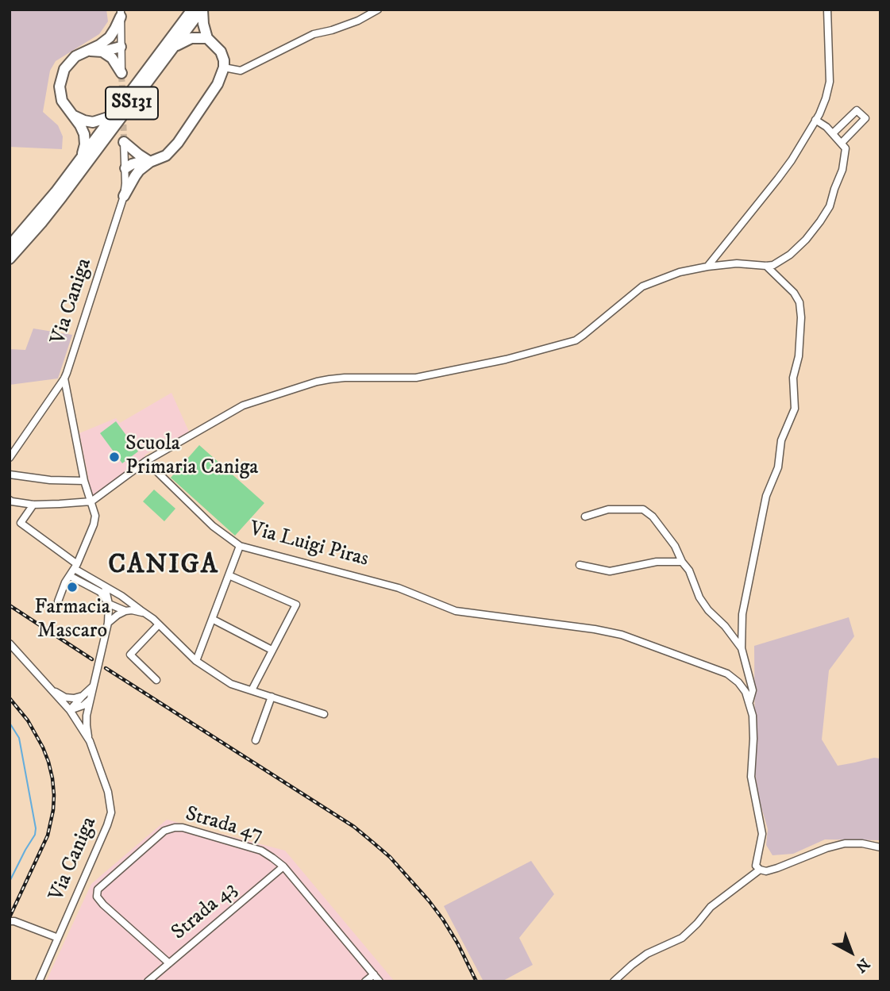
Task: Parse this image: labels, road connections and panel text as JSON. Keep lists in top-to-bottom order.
{
  "streets": {
    "highway": ["SS131"],
    "street": [
      "Via Caniga",
      "Via Luigi Piras",
      "Strada 47",
      "Strada 43"
    ]
  },
  "crossings": [
    ["Strada 47", "Strada 43"]
  ],
  "districts": ["CANIGA"],
  "places": ["Scuola Primaria Caniga", "Farmacia Mascaro"],
  "north": "bottom right"
}
